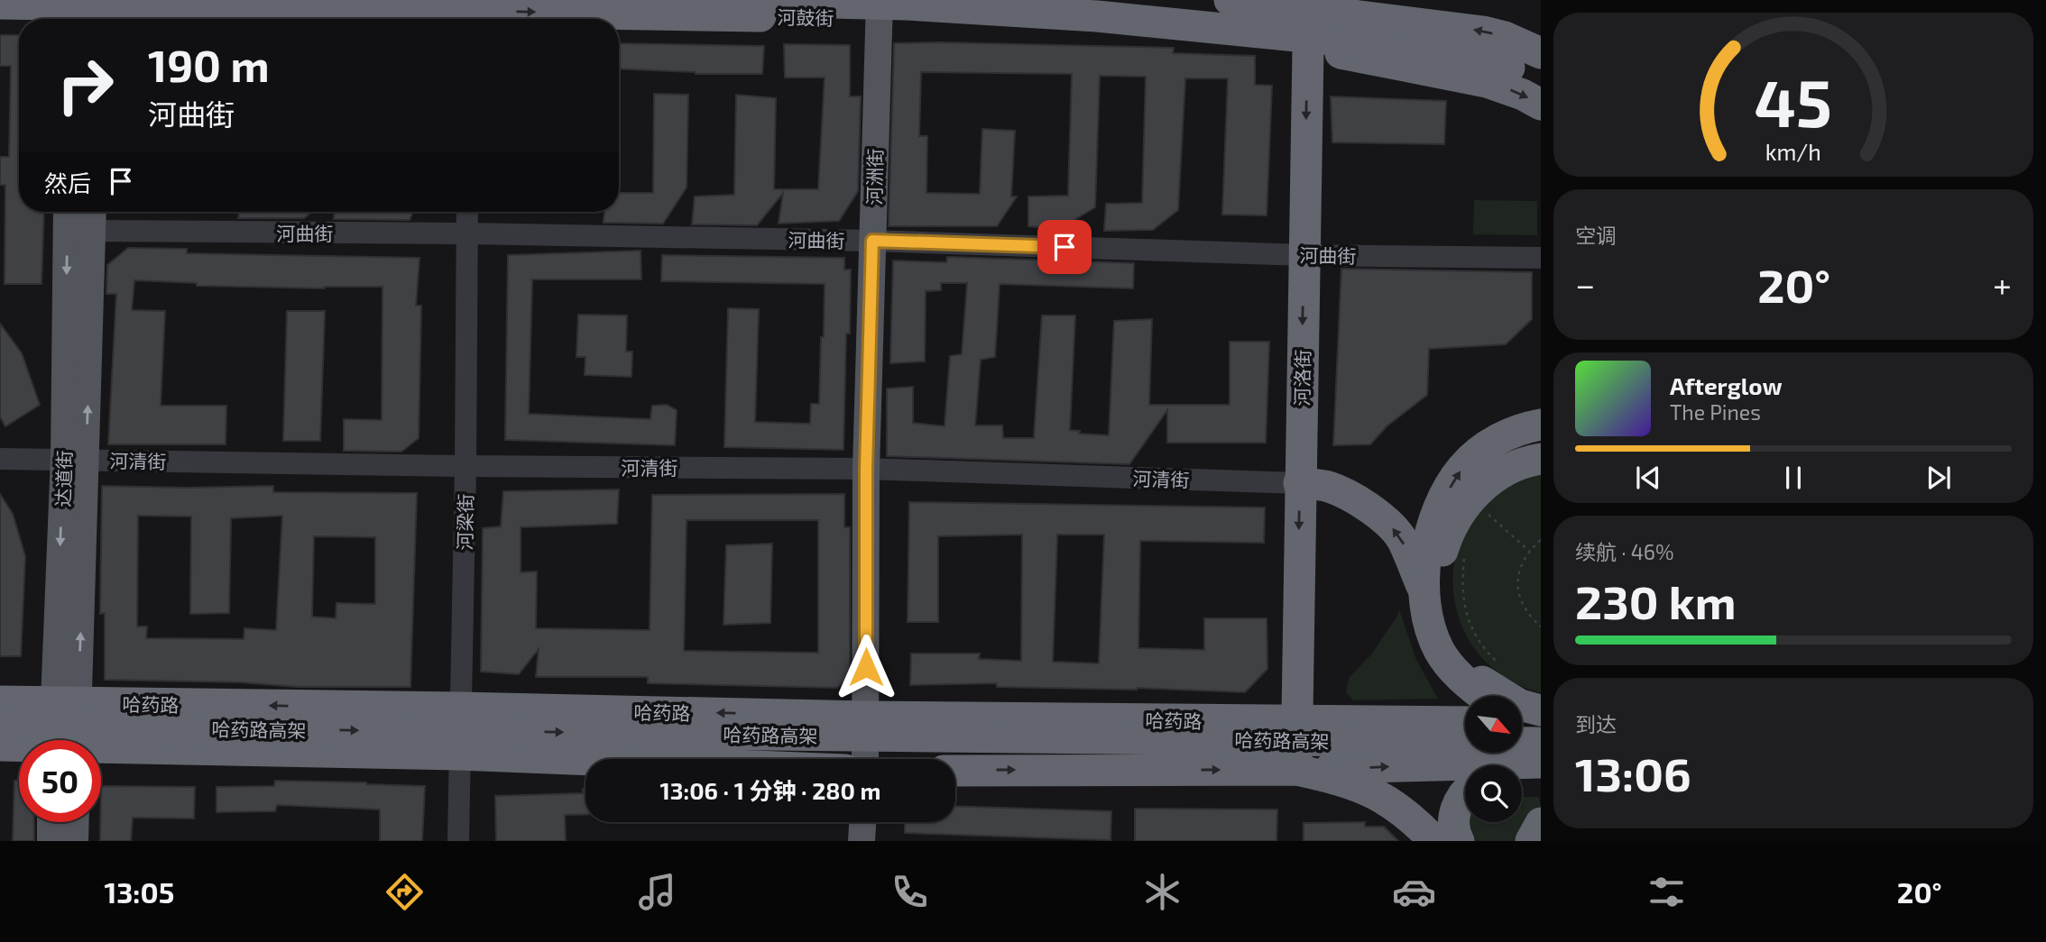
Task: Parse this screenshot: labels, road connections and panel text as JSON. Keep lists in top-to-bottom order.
{
  "streets": {
    "highway": [
      "河鼓街",
      "河洛街",
      "哈药路",
      "哈药路高架"
    ],
    "main road": ["河洲街", "达道街"],
    "street": ["河曲街", "河清街", "河梁街"]
  },
  "crossings": [
    ["河鼓街", "河洲街"],
    ["河鼓街", "河洛街"],
    ["河洲街", "河曲街"],
    ["河洲街", "河清街"],
    ["河洲街", "哈药路"],
    ["河曲街", "河洛街"],
    ["河曲街", "河梁街"],
    ["河洛街", "河清街"],
    ["河洛街", "哈药路"],
    ["河清街", "达道街"],
    ["河清街", "河梁街"],
    ["河梁街", "哈药路"]
  ],
  "one_way": ["河洛街"],
  "north": "bottom right",
  "page": {
    "turn": ["190 m", "河曲街"],
    "then": "然后",
    "tile": [
      "空调",
      ["续航 · 46%", "230 km"],
      ["到达", "13:06"]
    ],
    "heat": ["−", "20°", "+"],
    "song": ["Afterglow", "The Pines"],
    "limit": "50",
    "trip": "13:06 · 1 分钟 · 280 m",
    "tabs": ["13:05", "20°"],
    "gauge": ["45", "km/h"]
  }
}
